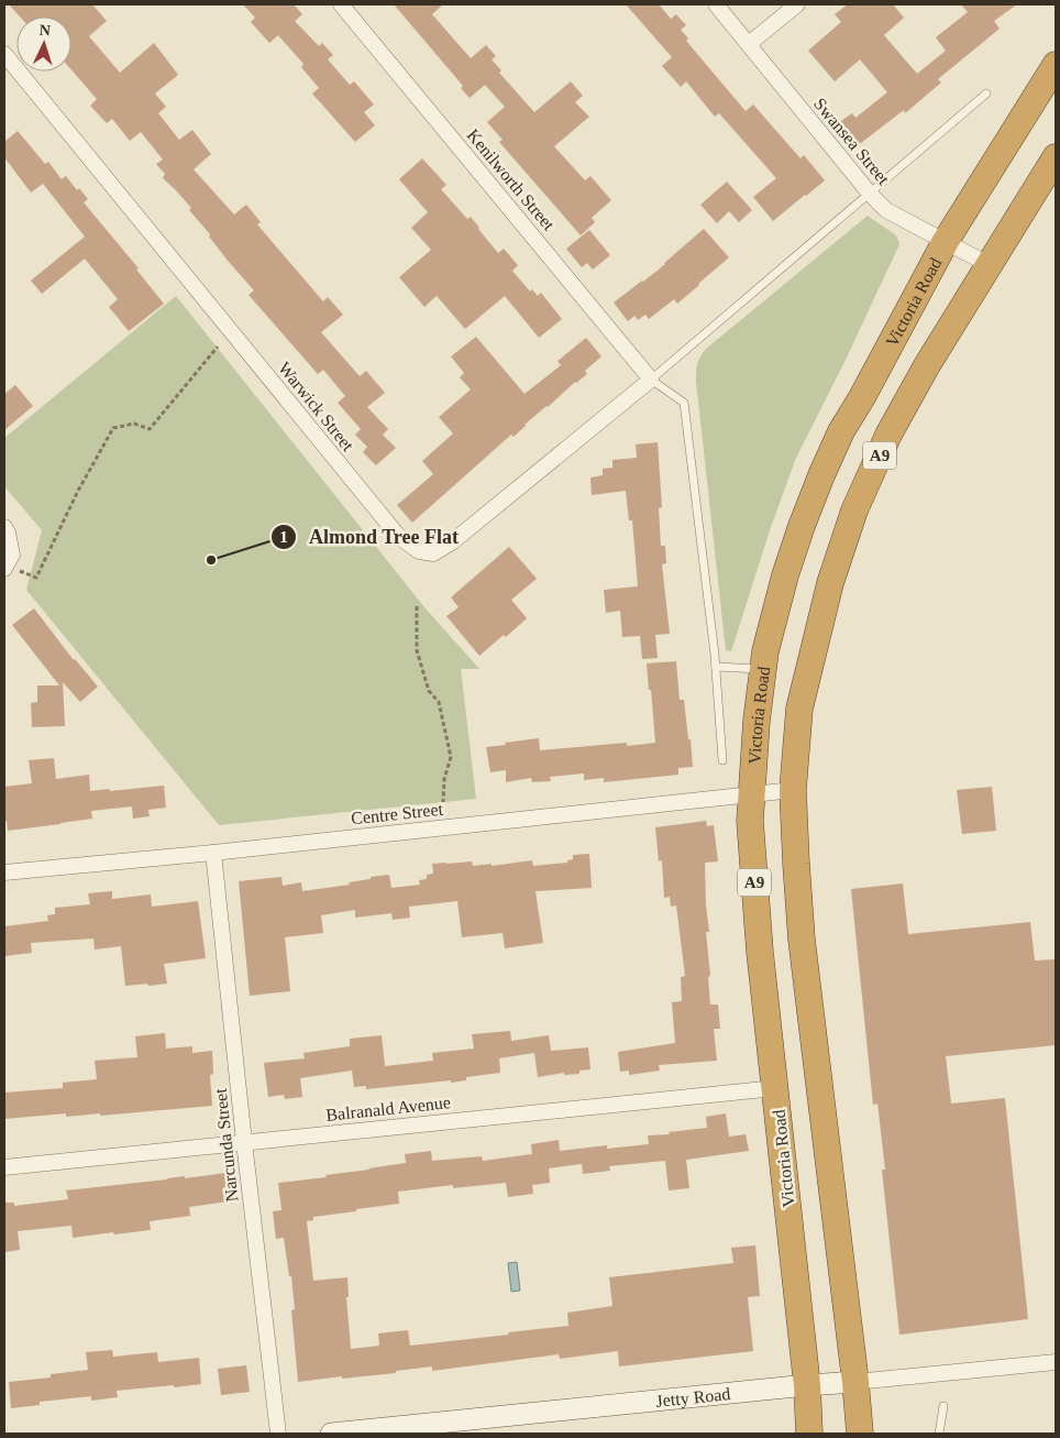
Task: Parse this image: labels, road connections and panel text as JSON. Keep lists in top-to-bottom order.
{
  "streets": {
    "highway": ["Victoria Road", "A9"],
    "street": [
      "Swansea Street",
      "Kenilworth Street",
      "Warwick Street",
      "Centre Street",
      "Balranald Avenue",
      "Narcunda Street",
      "Jetty Road"
    ]
  },
  "crossings": [
    ["Swansea Street", "Victoria Road"],
    ["Swansea Street", "A9"],
    ["Kenilworth Street", "Victoria Road"],
    ["Kenilworth Street", "Warwick Street"],
    ["Victoria Road", "Warwick Street"],
    ["Victoria Road", "Centre Street"],
    ["Victoria Road", "Balranald Avenue"],
    ["Victoria Road", "Jetty Road"],
    ["A9", "Centre Street"],
    ["A9", "Jetty Road"],
    ["Centre Street", "Narcunda Street"],
    ["Balranald Avenue", "Narcunda Street"]
  ],
  "places": ["Almond Tree Flat"],
  "north": "top"
}
